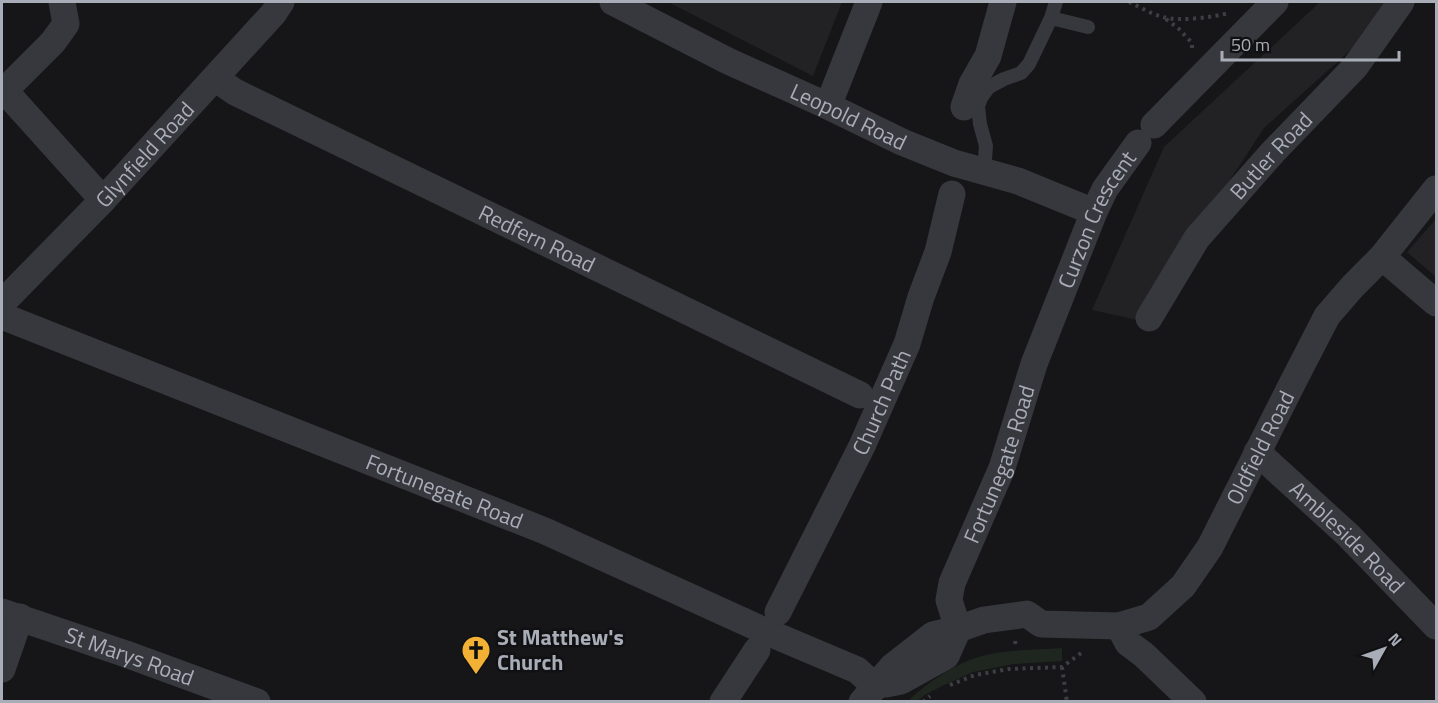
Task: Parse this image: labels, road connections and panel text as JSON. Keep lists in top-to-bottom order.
{
  "streets": {
    "street": [
      "Leopold Road",
      "Glynfield Road",
      "Butler Road",
      "Curzon Crescent",
      "Redfern Road",
      "Church Path",
      "Oldfield Road",
      "Fortunegate Road",
      "Ambleside Road",
      "St Marys Road"
    ]
  },
  "crossings": [
    ["Leopold Road", "Curzon Crescent"],
    ["Glynfield Road", "Redfern Road"],
    ["Curzon Crescent", "Fortunegate Road"],
    ["Oldfield Road", "Fortunegate Road"],
    ["Oldfield Road", "Ambleside Road"]
  ],
  "places": {
    "church": ["St Matthew's Church"]
  },
  "scale_bar": "50 m",
  "north": "top right"
}
